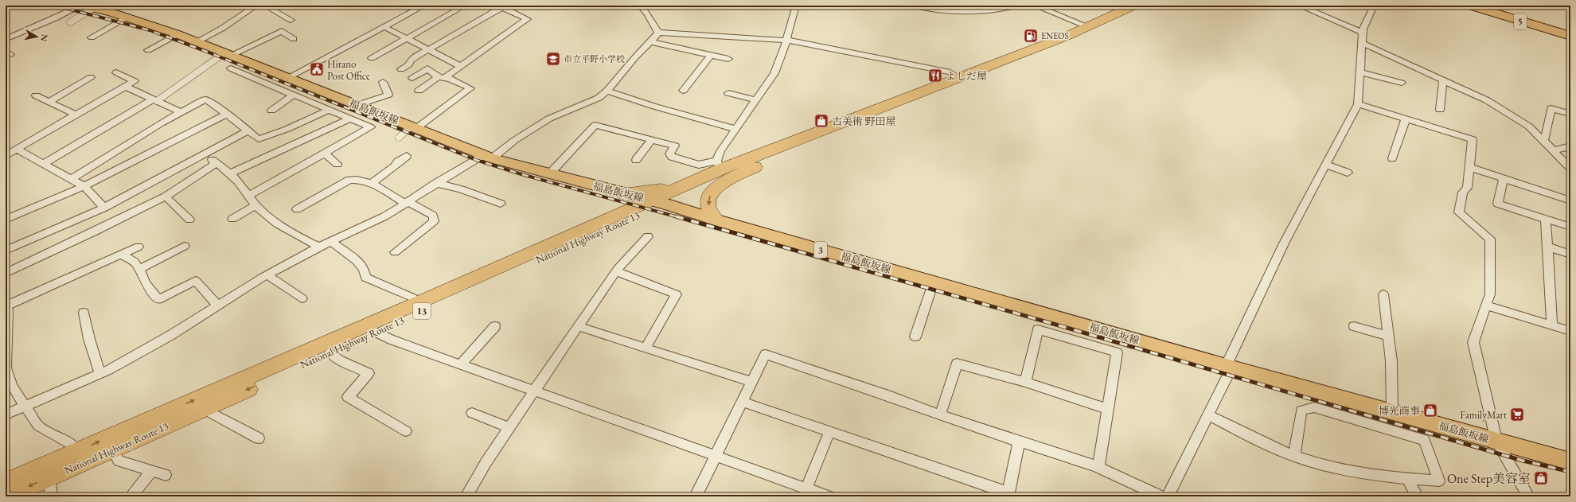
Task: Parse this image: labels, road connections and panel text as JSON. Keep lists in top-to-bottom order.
{
  "streets": {
    "highway": ["National Highway Route 13", "13"],
    "main road": ["5", "福島飯坂線", "3"]
  },
  "crossings": [
    ["福島飯坂線", "National Highway Route 13"]
  ],
  "places": {
    "fuel station": ["ENEOS"],
    "school or university": ["市立平野小学校"],
    "public building": ["Hirano Post Office"],
    "restaurant": ["よしだ屋"],
    "shop": ["古美術 野田屋", "博光商事", "One Step美容室"],
    "supermarket": ["FamilyMart"]
  },
  "north": "right"
}
